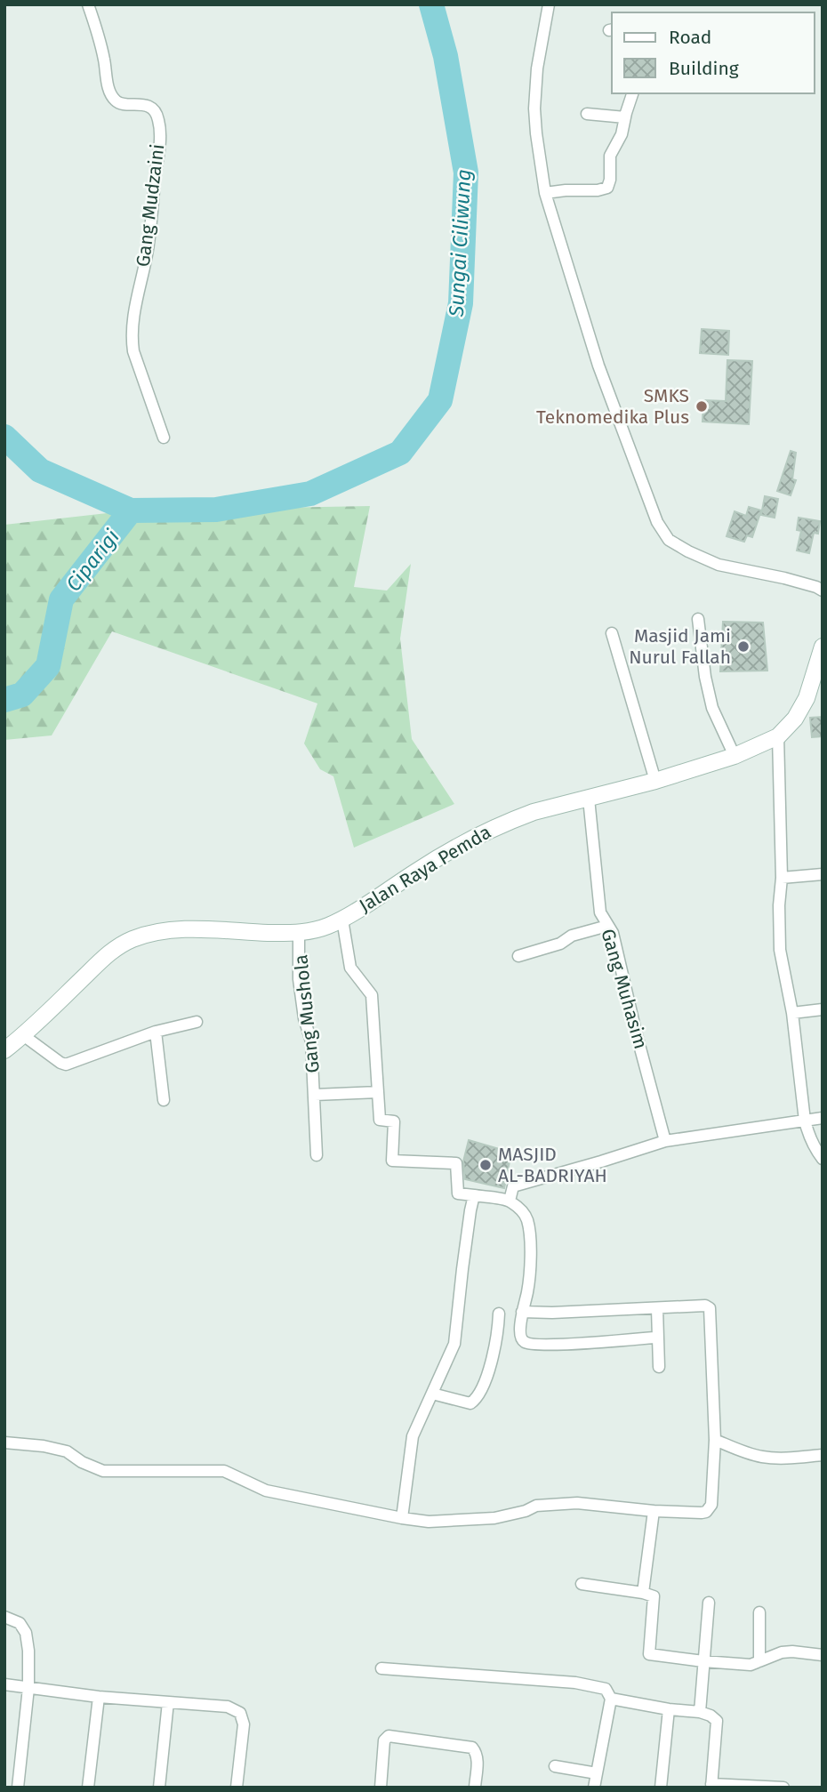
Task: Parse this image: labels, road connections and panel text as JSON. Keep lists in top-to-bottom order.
{
  "streets": {
    "main road": ["Jalan Raya Pemda"],
    "street": ["Gang Mudzaini", "Gang Muhasim", "Gang Mushola"]
  },
  "crossings": [
    ["Jalan Raya Pemda", "Gang Muhasim"],
    ["Jalan Raya Pemda", "Gang Mushola"]
  ],
  "water": ["Sungai Ciliwung", "Ciparigi"],
  "places": ["SMKS Teknomedika Plus", "Masjid Jami Nurul Fallah", "MASJID AL-BADRIYAH"],
  "legend": ["Road", "Building"]
}
